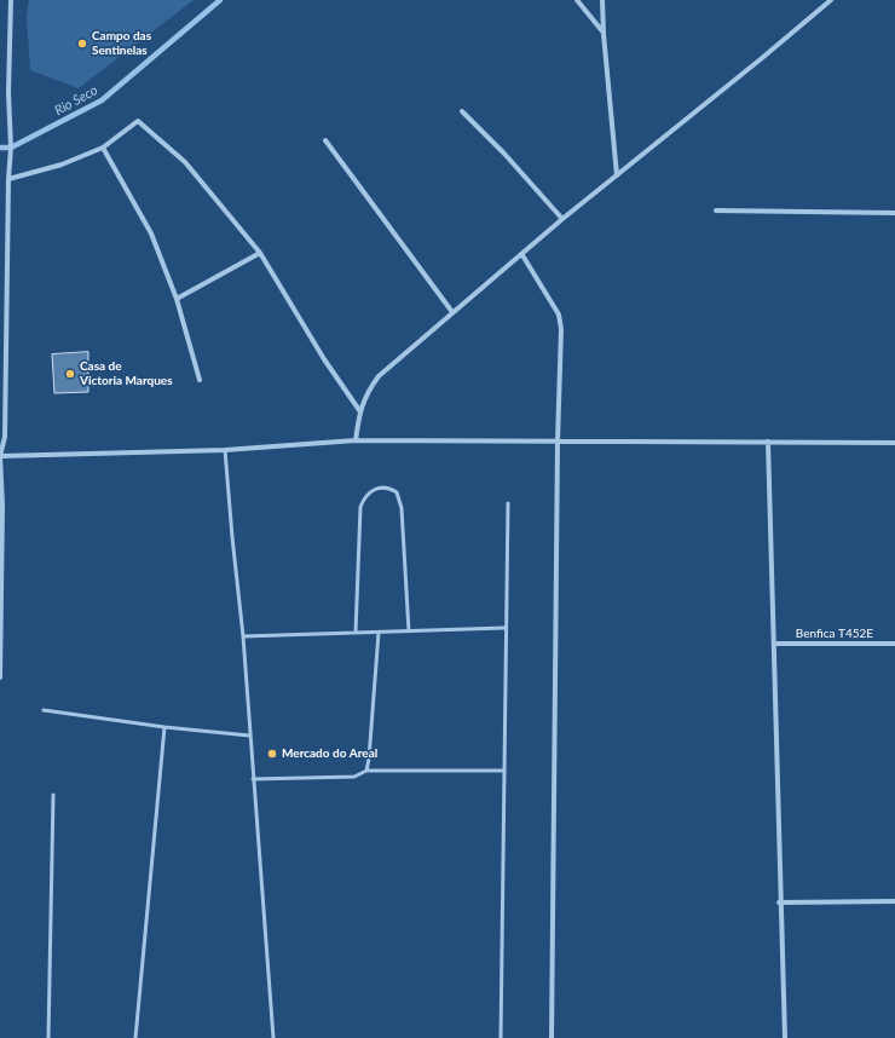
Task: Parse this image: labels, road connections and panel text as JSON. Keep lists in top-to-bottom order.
{
  "streets": {
    "street": ["Benfica T452E"]
  },
  "water": ["Rio Seco"],
  "places": ["Campo das Sentinelas", "Casa de Victoria Marques", "Mercado do Areal"]
}
